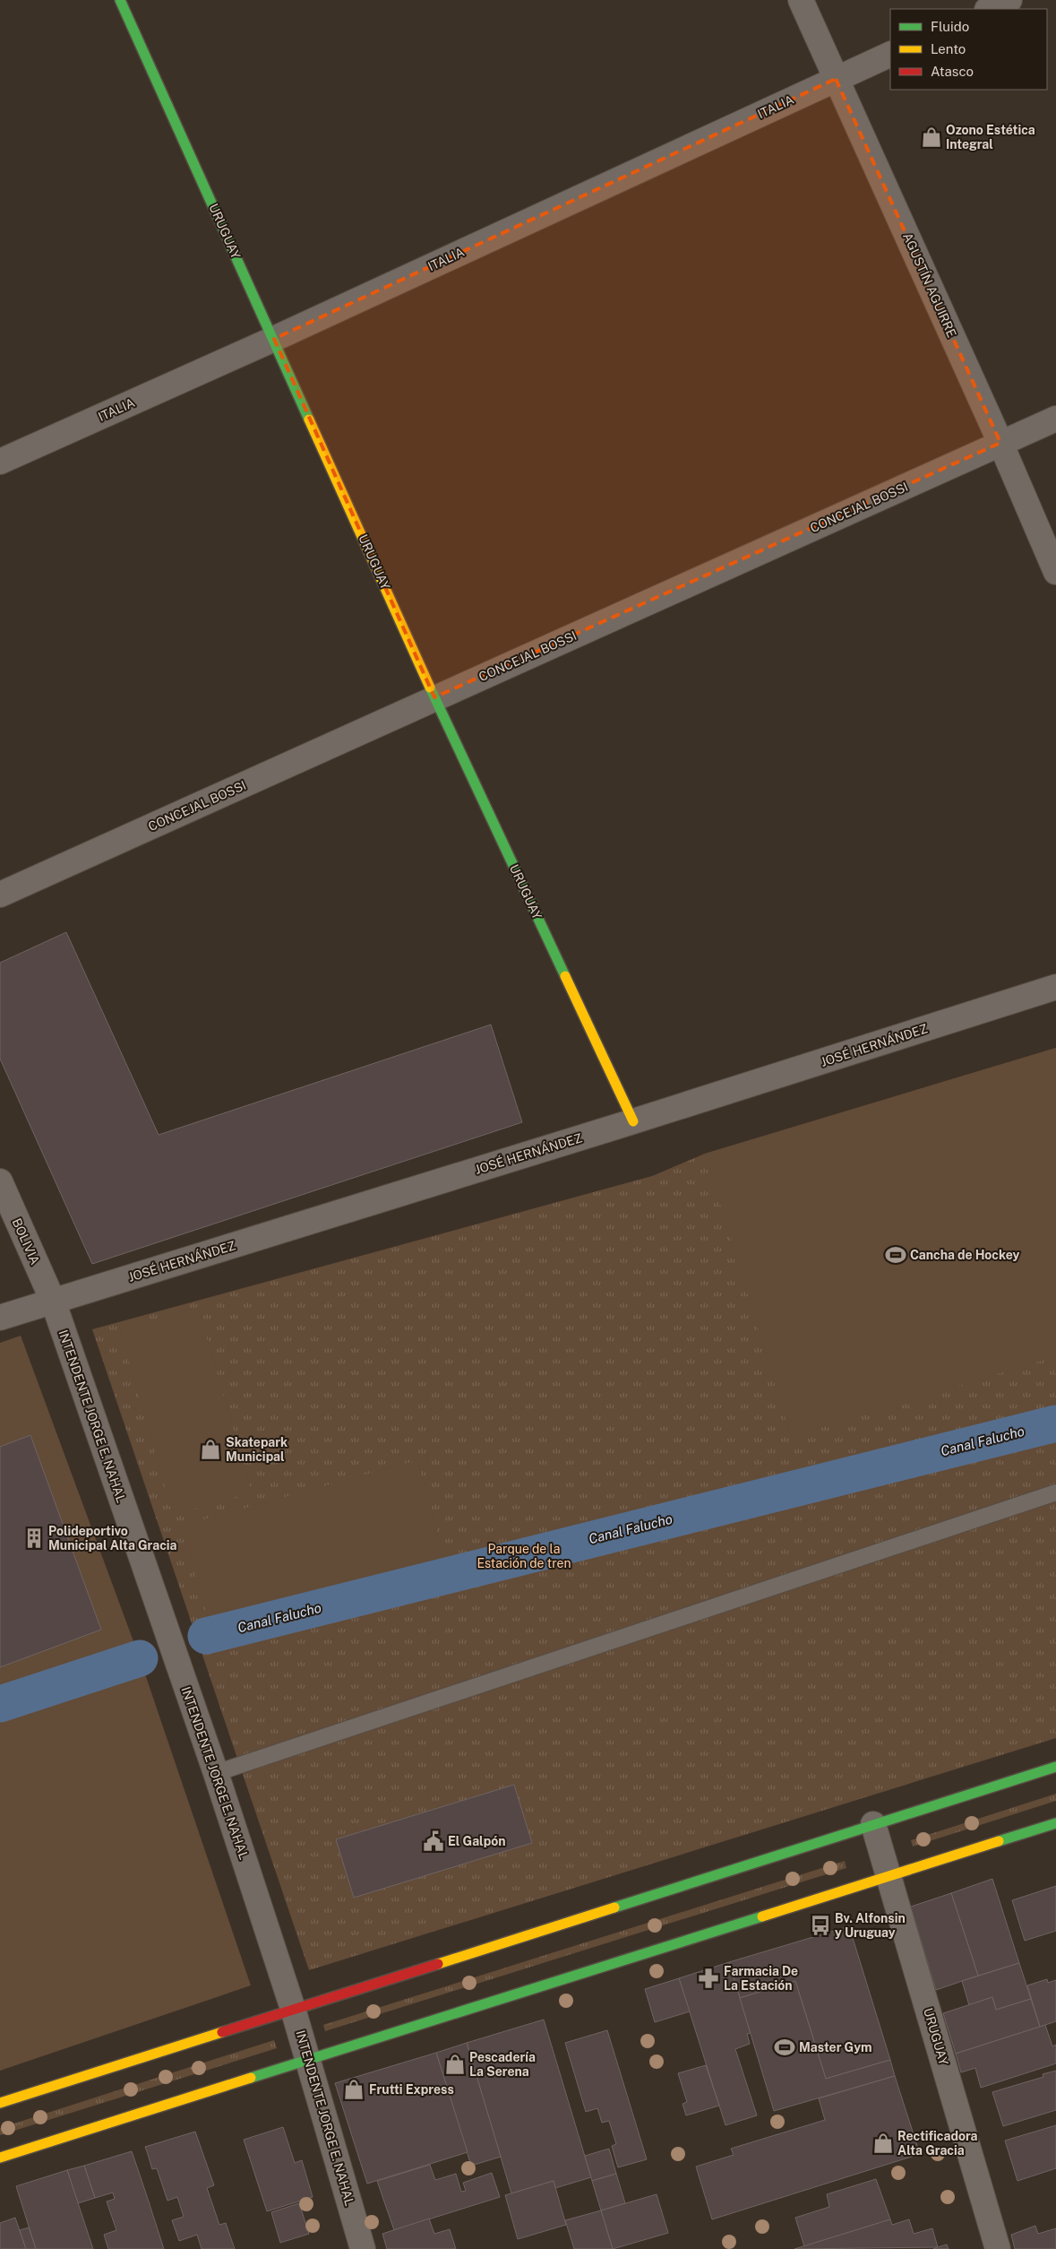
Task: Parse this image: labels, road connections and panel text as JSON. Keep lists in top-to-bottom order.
{
  "streets": {
    "main road": ["URUGUAY"],
    "street": [
      "ITALIA",
      "AGUSTÍN AGUIRRE",
      "CONCEJAL BOSSI",
      "JOSÉ HERNÁNDEZ",
      "BOLIVIA",
      "INTENDENTE JORGE E. NAHAL"
    ]
  },
  "crossings": [
    ["ITALIA", "URUGUAY"],
    ["ITALIA", "AGUSTÍN AGUIRRE"],
    ["URUGUAY", "CONCEJAL BOSSI"],
    ["URUGUAY", "JOSÉ HERNÁNDEZ"],
    ["AGUSTÍN AGUIRRE", "CONCEJAL BOSSI"],
    ["JOSÉ HERNÁNDEZ", "BOLIVIA"],
    ["JOSÉ HERNÁNDEZ", "INTENDENTE JORGE E. NAHAL"],
    ["BOLIVIA", "INTENDENTE JORGE E. NAHAL"]
  ],
  "water": ["Canal Falucho"],
  "parks": ["Parque de la Estación de tren"],
  "places": {
    "shop": [
      "Ozono Estética Integral",
      "Skatepark Municipal",
      "Pescadería La Serena",
      "Frutti Express",
      "Rectificadora Alta Gracia"
    ],
    "sports": ["Cancha de Hockey", "Master Gym"],
    "building": ["Polideportivo Municipal Alta Gracia"],
    "public building": ["El Galpón"],
    "bus stop": ["Bv. Alfonsin y Uruguay"],
    "pharmacy": ["Farmacia De La Estación"]
  },
  "legend": ["Fluido", "Lento", "Atasco"]
}
